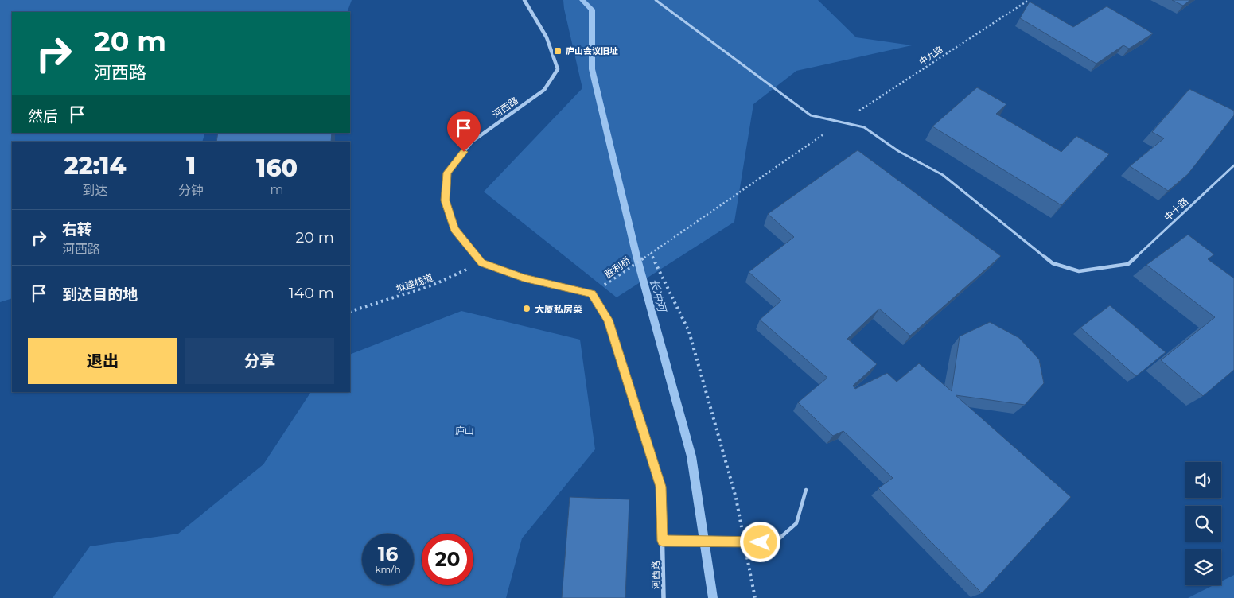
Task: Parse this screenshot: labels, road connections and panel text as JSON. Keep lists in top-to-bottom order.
{
  "streets": {
    "street": ["河西路"],
    "lane": ["中十路"],
    "path": ["中九路", "胜利桥", "拟建栈道"]
  },
  "crossings": [
    ["中九路", "胜利桥"],
    ["河西路", "胜利桥"],
    ["河西路", "拟建栈道"]
  ],
  "water": ["长冲河"],
  "parks": ["庐山"],
  "places": {
    "transit": ["庐山会议旧址"],
    "other": ["大厦私房菜"]
  },
  "page": {
    "turn": ["20 m", "河西路"],
    "then": "然后",
    "eta": [
      "22:14",
      "到达",
      "1",
      "分钟",
      "160",
      "m"
    ],
    "list": [
      {
        "name": "右转",
        "note": "河西路",
        "value": "20 m"
      },
      {
        "name": "到达目的地",
        "value": "140 m"
      }
    ],
    "buttons": ["退出", "分享"],
    "speed": "16 km/h",
    "limit": "20"
  }
}
